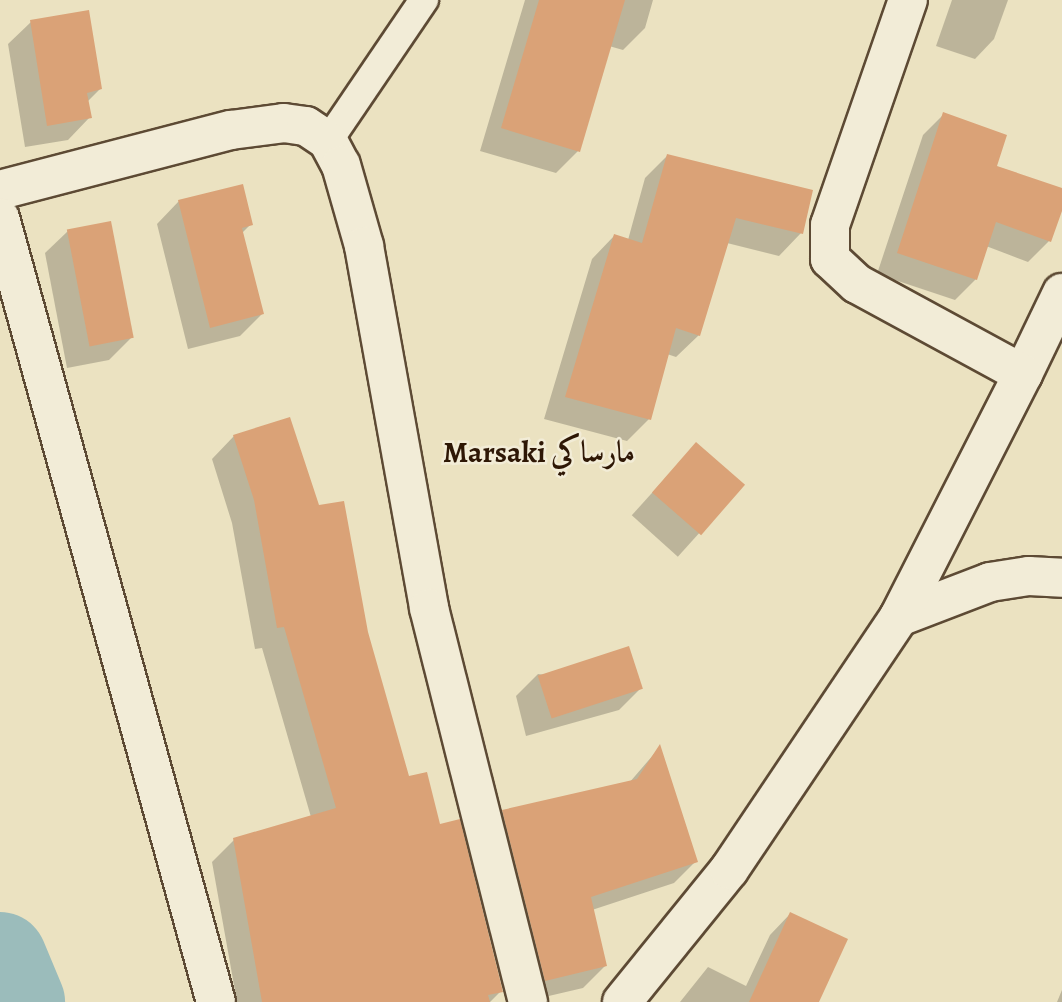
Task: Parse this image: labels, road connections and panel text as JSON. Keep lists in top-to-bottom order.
{
  "districts": ["Marsaki مارساكي"]
}
